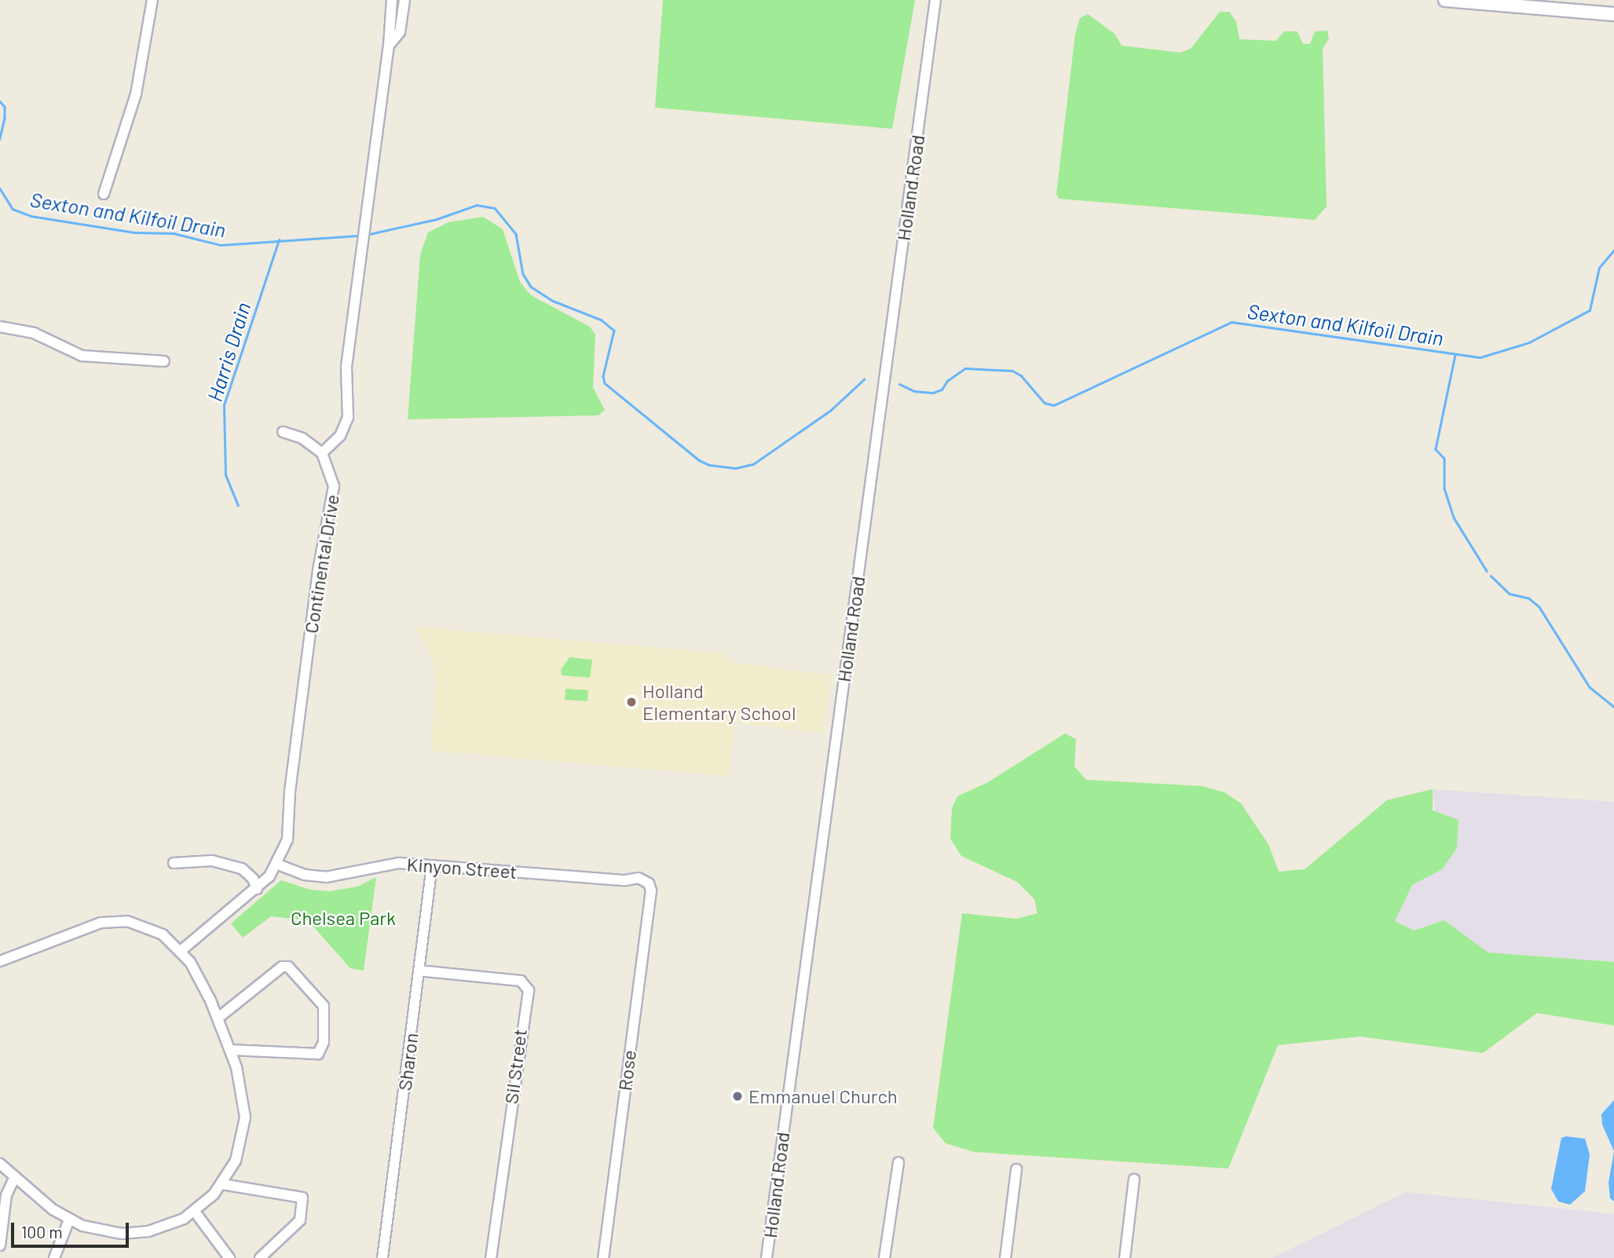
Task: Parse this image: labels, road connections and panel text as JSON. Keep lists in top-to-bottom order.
{
  "streets": {
    "street": [
      "Holland Road",
      "Continental Drive",
      "Kinyon Street",
      "Sharon",
      "Sil Street",
      "Rose"
    ]
  },
  "crossings": [
    ["Continental Drive", "Kinyon Street"],
    ["Kinyon Street", "Sharon"],
    ["Kinyon Street", "Rose"],
    ["Sharon", "Sil Street"]
  ],
  "water": ["Sexton and Kilfoil Drain", "Harris Drain"],
  "parks": ["Chelsea Park"],
  "places": ["Holland Elementary School", "Emmanuel Church"],
  "scale_bar": "100 m"
}
